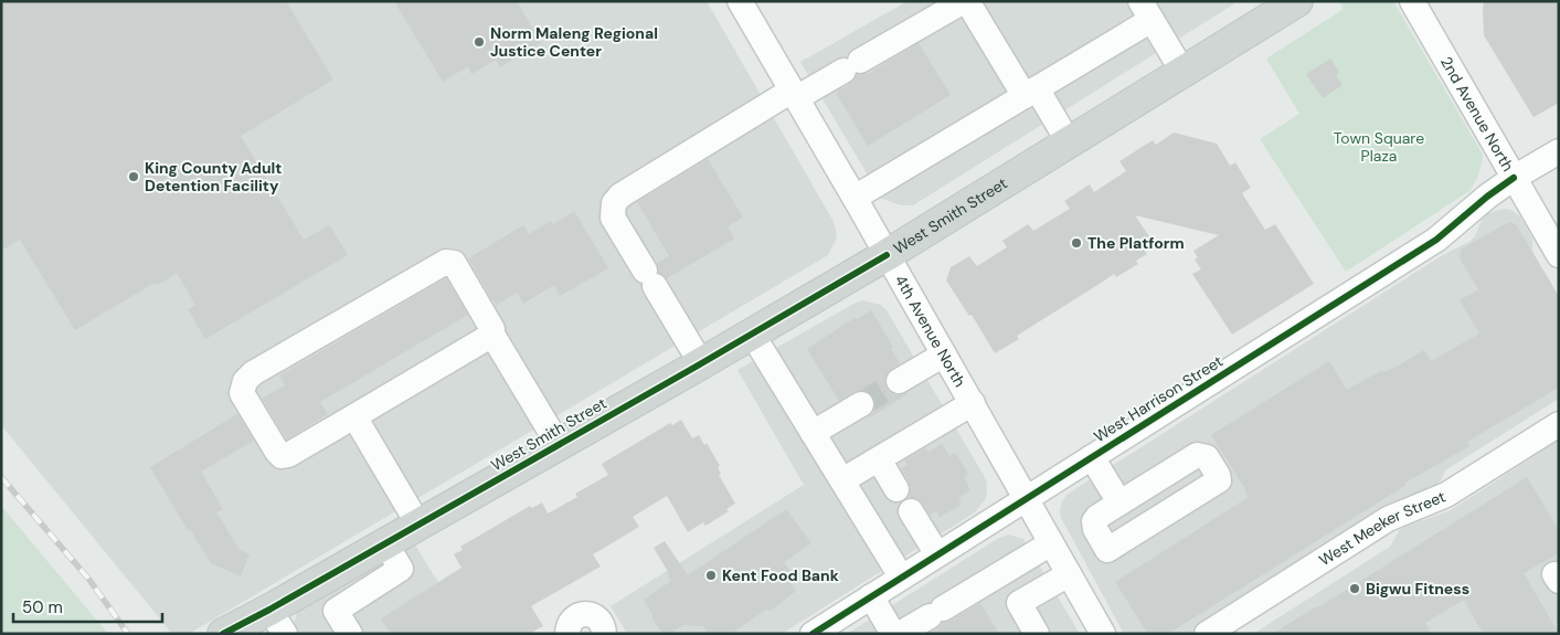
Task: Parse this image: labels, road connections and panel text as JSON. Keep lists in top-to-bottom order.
{
  "streets": {
    "main road": ["West Smith Street"],
    "street": [
      "2nd Avenue North",
      "4th Avenue North",
      "West Harrison Street",
      "West Meeker Street"
    ]
  },
  "crossings": [
    ["2nd Avenue North", "West Harrison Street"],
    ["West Smith Street", "4th Avenue North"],
    ["4th Avenue North", "West Harrison Street"]
  ],
  "parks": ["Town Square Plaza"],
  "places": [
    "Norm Maleng Regional Justice Center",
    "King County Adult Detention Facility",
    "The Platform",
    "Kent Food Bank",
    "Bigwu Fitness"
  ],
  "scale_bar": "50 m"
}
